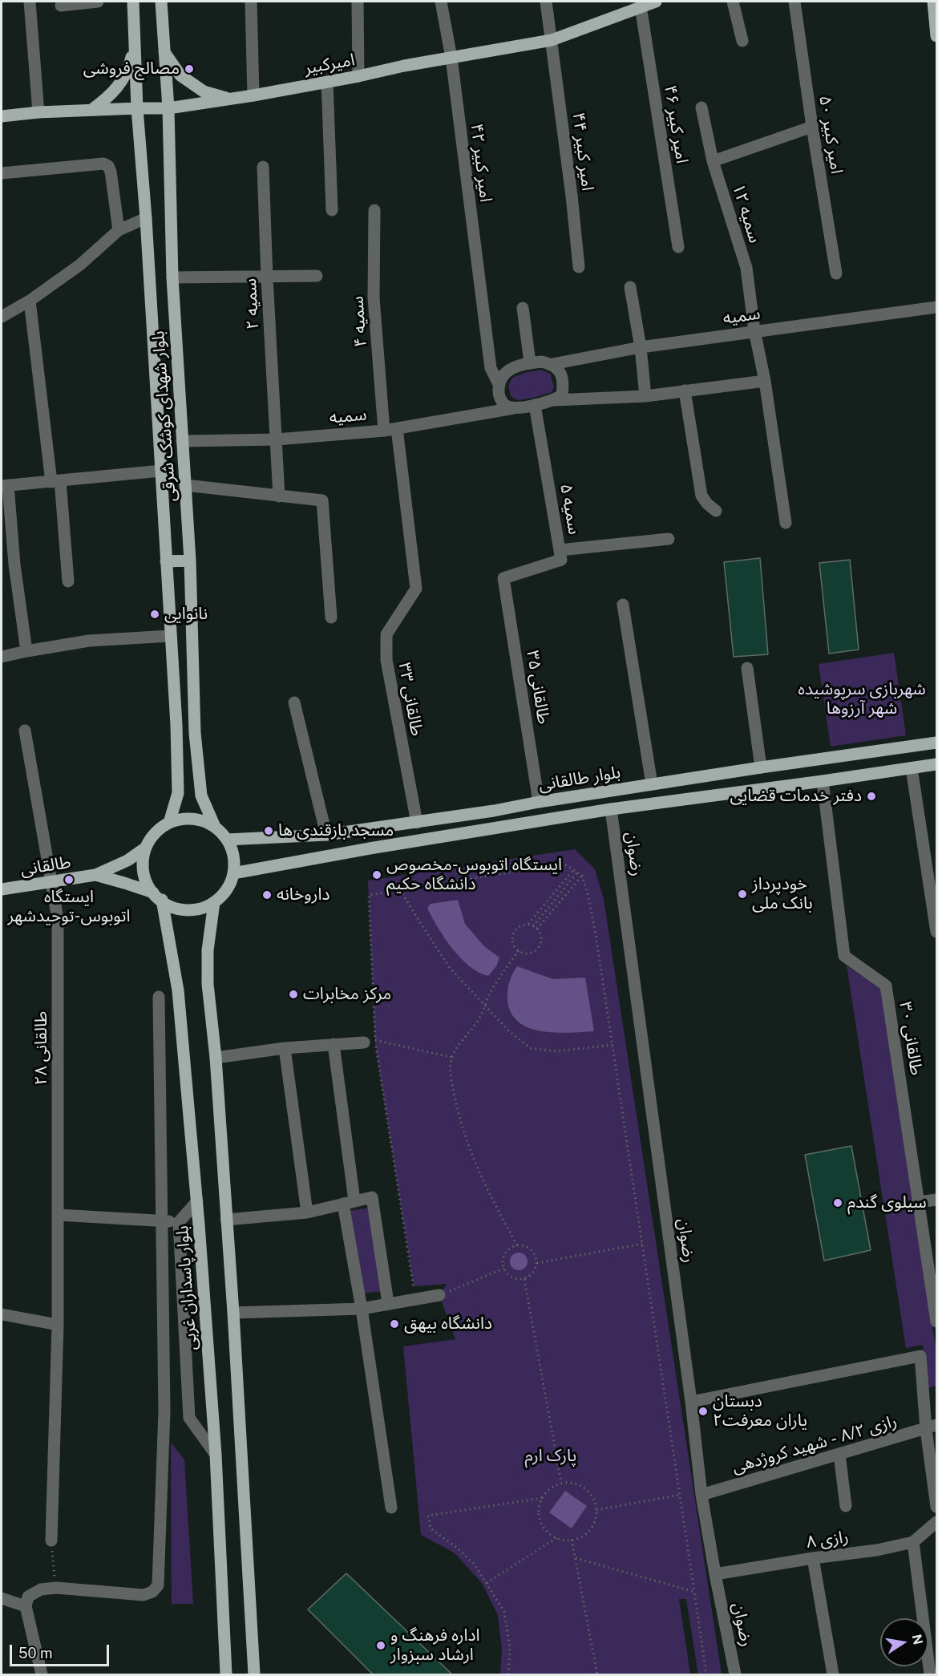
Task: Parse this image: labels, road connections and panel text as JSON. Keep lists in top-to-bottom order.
{
  "streets": {
    "main road": [
      "امیرکبیر",
      "بلوار شهدای کوشک شرقی",
      "بلوار طالقانی",
      "طالقانی",
      "بلوار پاسداران غربی"
    ],
    "street": [
      "امیر کبیر ۴۶",
      "امیر کبیر ۵۰",
      "امیر کبیر ۴۴",
      "امیر کبیر ۴۲",
      "سمیه ۱۲",
      "سمیه ۲",
      "سمیه",
      "سمیه ۴",
      "سمیه ۵",
      "طالقانی ۳۵",
      "طالقانی ۳۳",
      "رضوان",
      "طالقانی ۳۰",
      "طالقانی ۲۸",
      "رازی ۸/۲ - شهید کروژدهی",
      "رازی ۸"
    ]
  },
  "crossings": [
    ["امیرکبیر", "امیر کبیر ۴۶"],
    ["امیرکبیر", "امیر کبیر ۴۴"],
    ["امیرکبیر", "امیر کبیر ۴۲"],
    ["امیرکبیر", "بلوار شهدای کوشک شرقی"],
    ["امیر کبیر ۴۲", "سمیه"],
    ["امیر کبیر ۴۲", "سمیه ۵"],
    ["سمیه ۱۲", "سمیه"],
    ["سمیه ۲", "سمیه"],
    ["سمیه", "سمیه ۴"],
    ["سمیه", "بلوار شهدای کوشک شرقی"],
    ["سمیه", "سمیه ۵"],
    ["سمیه", "طالقانی ۳۳"],
    ["بلوار شهدای کوشک شرقی", "بلوار طالقانی"],
    ["بلوار شهدای کوشک شرقی", "بلوار پاسداران غربی"],
    ["سمیه ۵", "طالقانی ۳۵"],
    ["طالقانی ۳۵", "بلوار طالقانی"],
    ["طالقانی ۳۳", "بلوار طالقانی"],
    ["بلوار طالقانی", "رضوان"],
    ["بلوار طالقانی", "طالقانی ۳۰"],
    ["بلوار طالقانی", "بلوار پاسداران غربی"],
    ["رضوان", "رازی ۸/۲ - شهید کروژدهی"],
    ["رضوان", "رازی ۸"],
    ["طالقانی", "طالقانی ۲۸"]
  ],
  "parks": ["شهربازی سرپوشیده شهر آرزوها", "پارک ارم"],
  "places": [
    "مصالح فروشی",
    "نانوایی",
    "دفتر خدمات قضایی",
    "مسجد بازقندی ها",
    "ایستگاه اتوبوس-مخصوص دانشگاه حکیم",
    "ایستگاه اتوبوس-توحیدشهر",
    "خودپرداز بانک ملی",
    "داروخانه",
    "مرکز مخابرات",
    "سیلوی گندم",
    "دانشگاه بیهق",
    "دبستان یاران معرفت۲",
    "اداره فرهنگ و ارشاد سبزوار"
  ],
  "scale_bar": "50 m",
  "north": "right"
}
